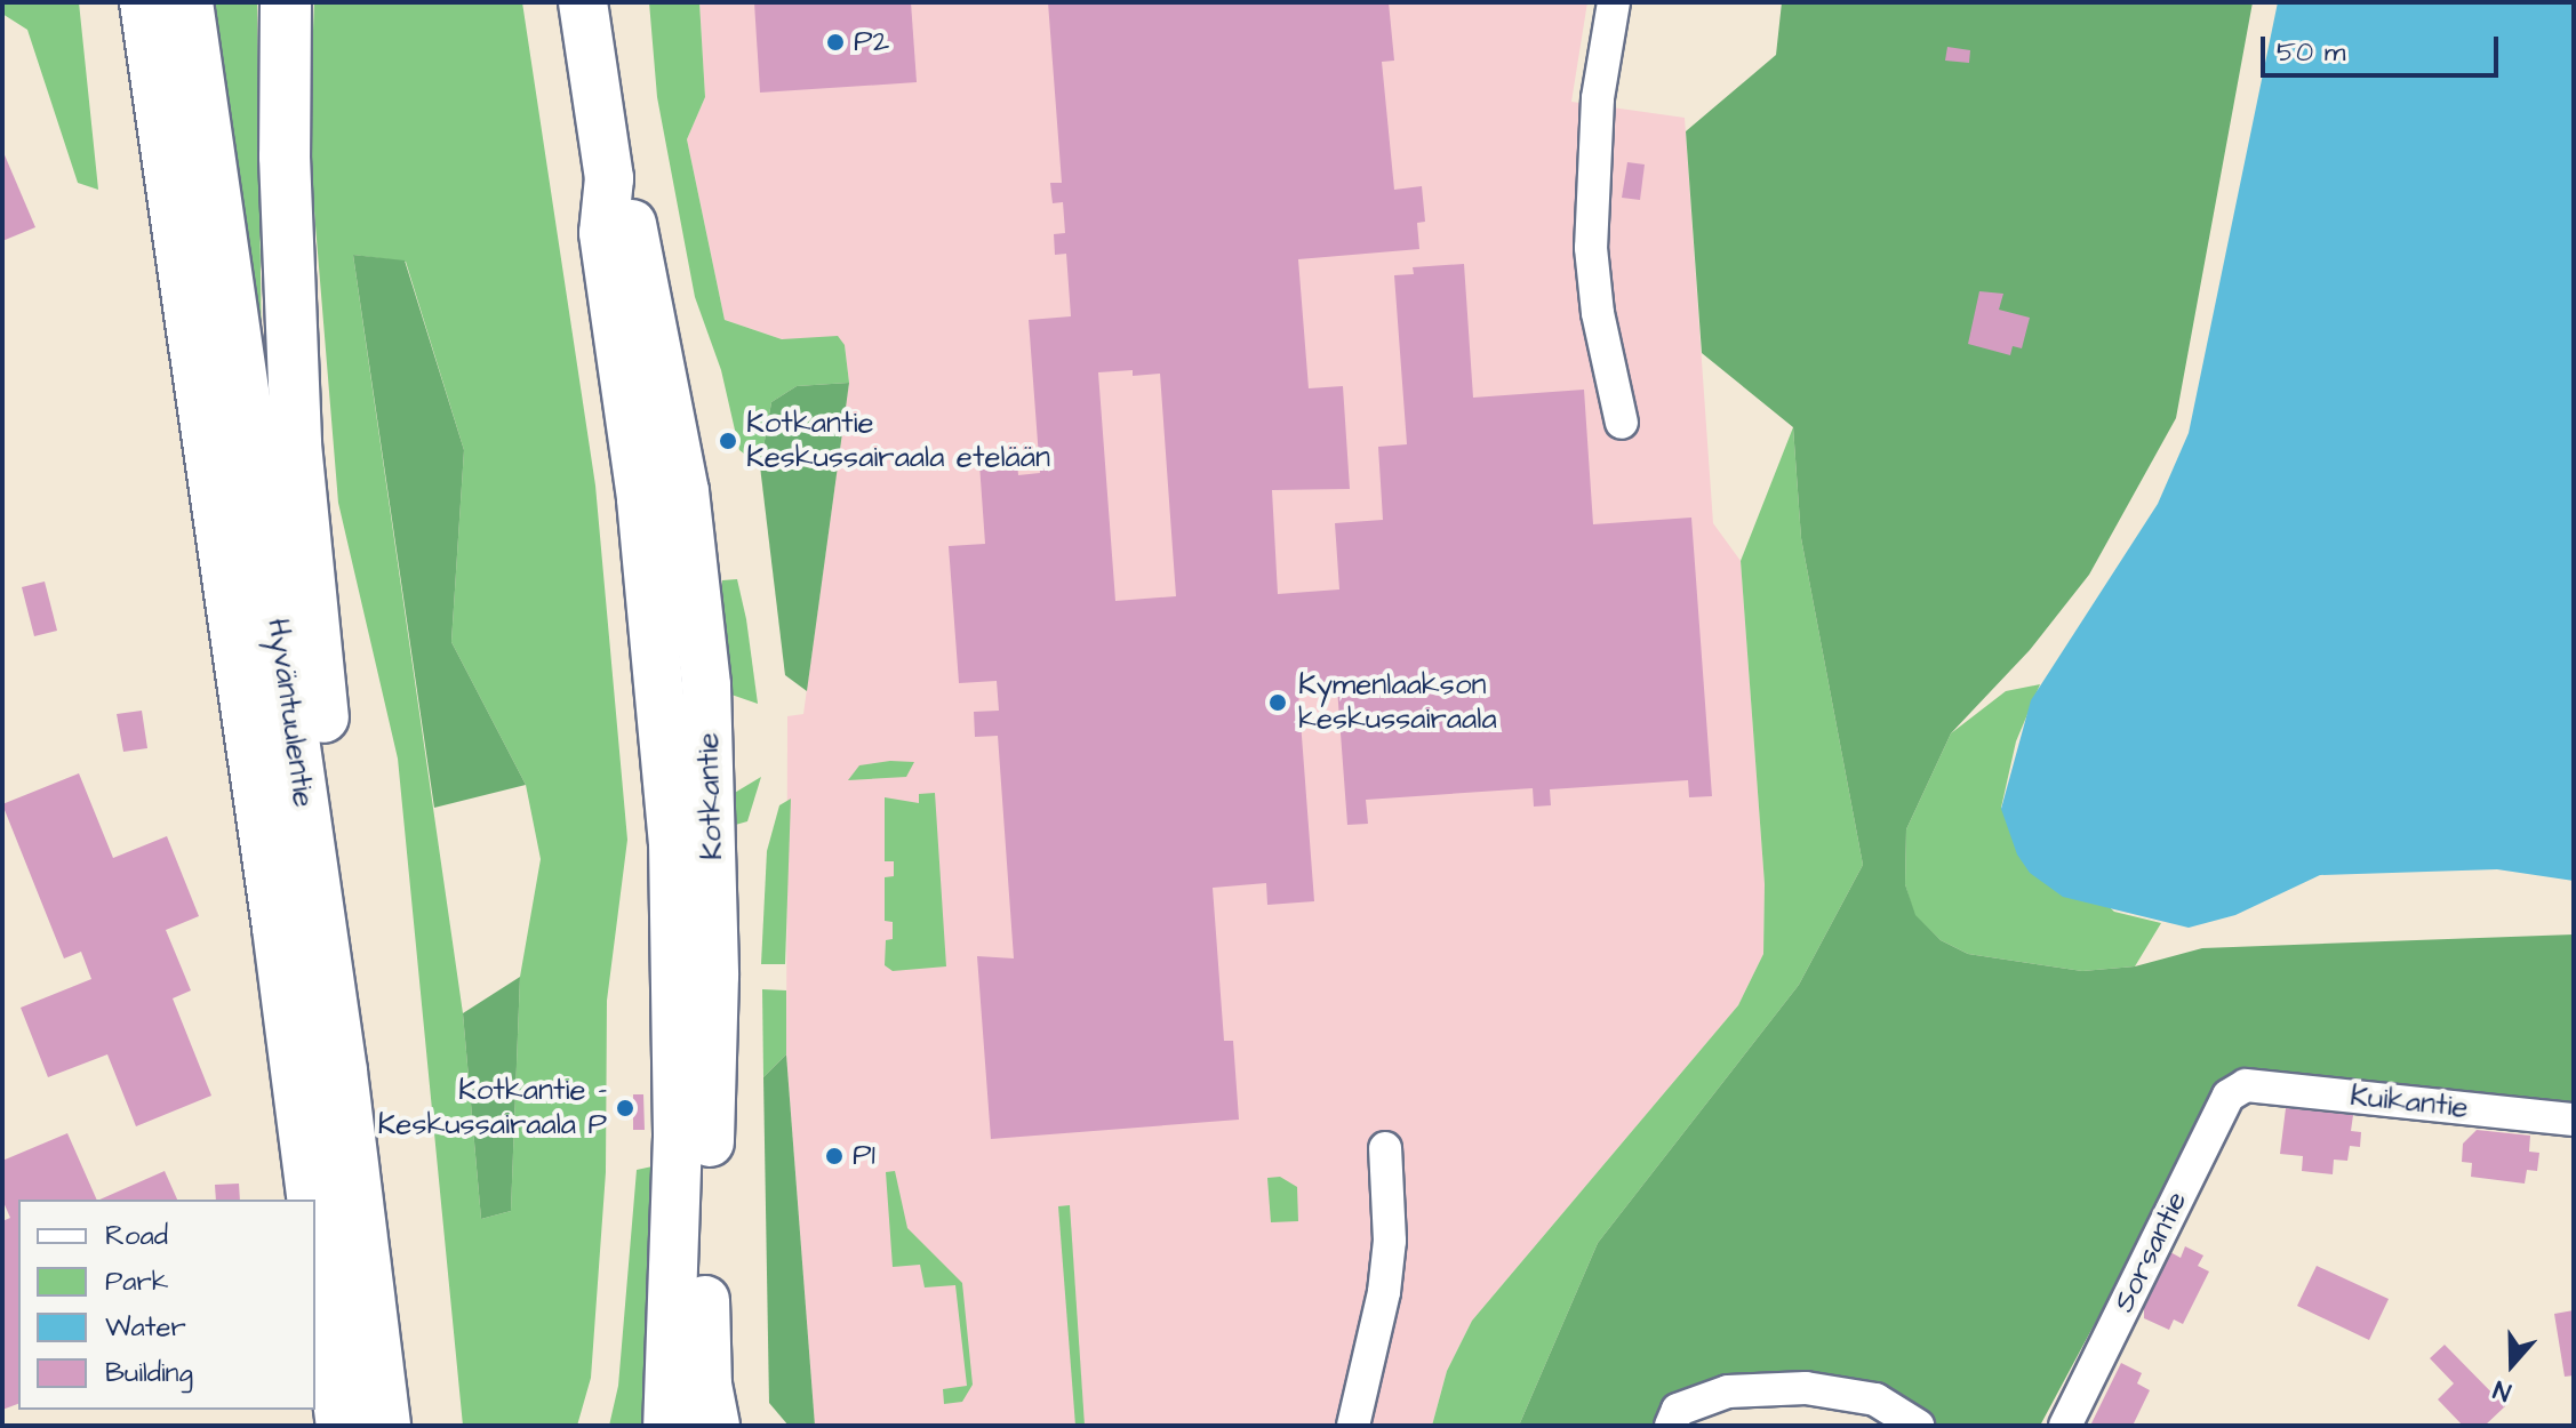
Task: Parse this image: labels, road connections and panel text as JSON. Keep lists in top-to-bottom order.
{
  "streets": {
    "highway": ["Hyväntuulentie"],
    "street": ["Kotkantie", "Kuikantie", "Sorsantie"]
  },
  "crossings": [
    ["Kuikantie", "Sorsantie"]
  ],
  "places": [
    "P2",
    "Kotkantie Keskussairaala etelään",
    "Kymenlaakson keskussairaala",
    "Kotkantie - Keskussairaala P",
    "P1"
  ],
  "legend": [
    "Road",
    "Park",
    "Water",
    "Building"
  ],
  "scale_bar": "50 m",
  "north": "bottom"
}
